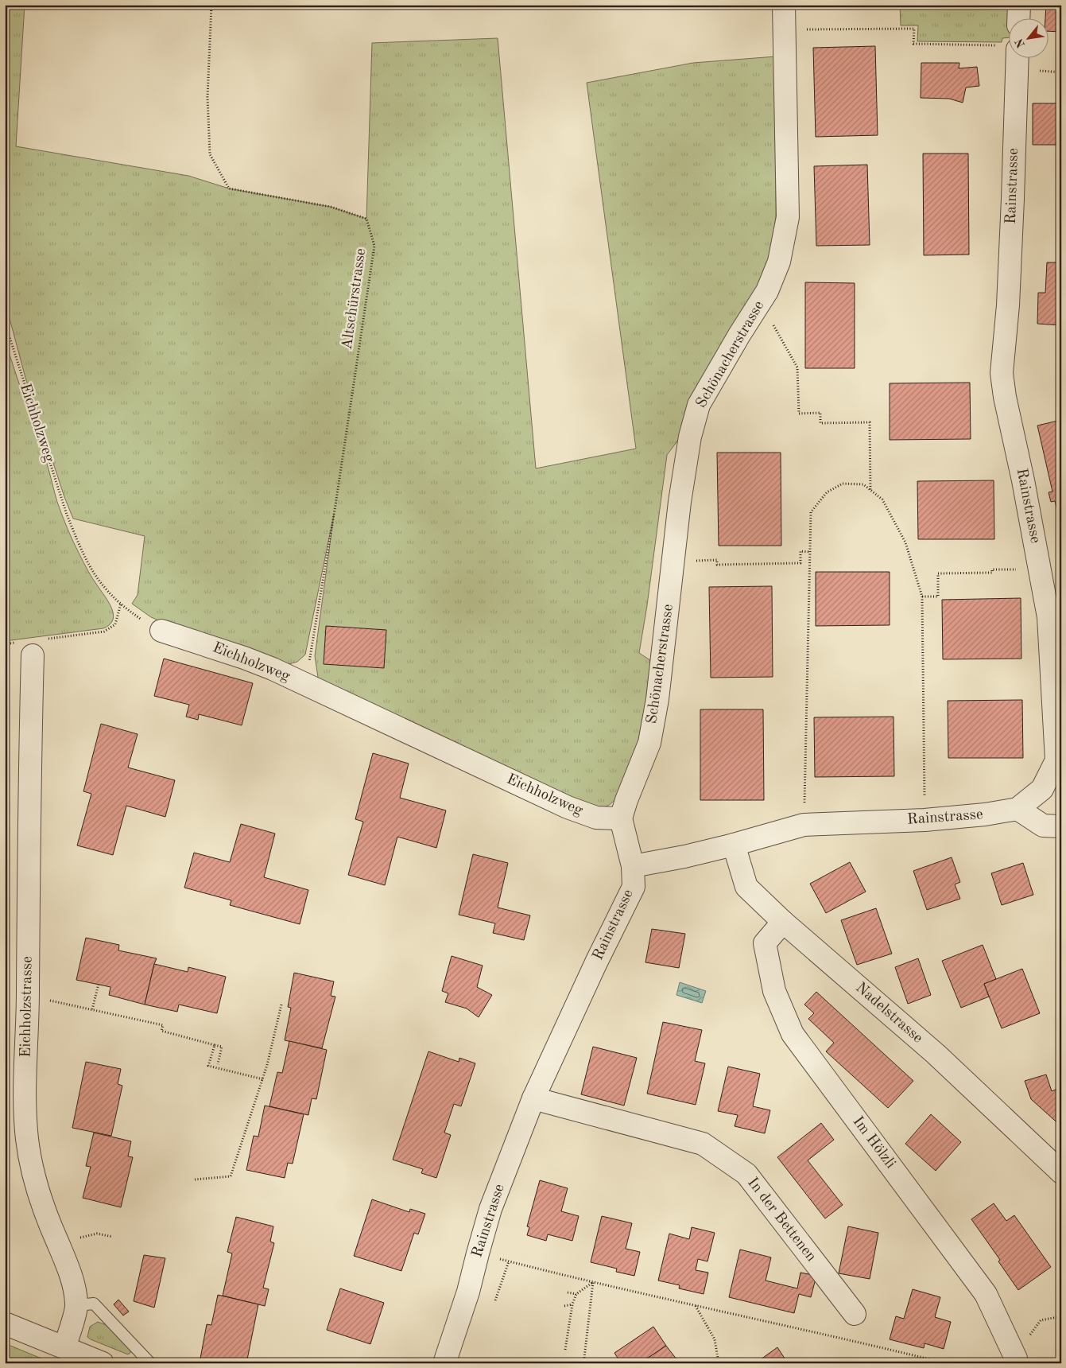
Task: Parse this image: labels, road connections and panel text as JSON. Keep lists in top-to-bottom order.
{
  "streets": {
    "street": [
      "Rainstrasse",
      "Schönacherstrasse",
      "Eichholzweg",
      "Eichholzstrasse",
      "Nadelstrasse",
      "Im Hölzli",
      "In der Bettenen"
    ],
    "path": ["Altschürstrasse"]
  },
  "crossings": [
    ["Rainstrasse", "Nadelstrasse"],
    ["Rainstrasse", "In der Bettenen"],
    ["Altschürstrasse", "Eichholzweg"],
    ["Schönacherstrasse", "Eichholzweg"],
    ["Nadelstrasse", "Im Hölzli"]
  ],
  "north": "bottom left"
}
